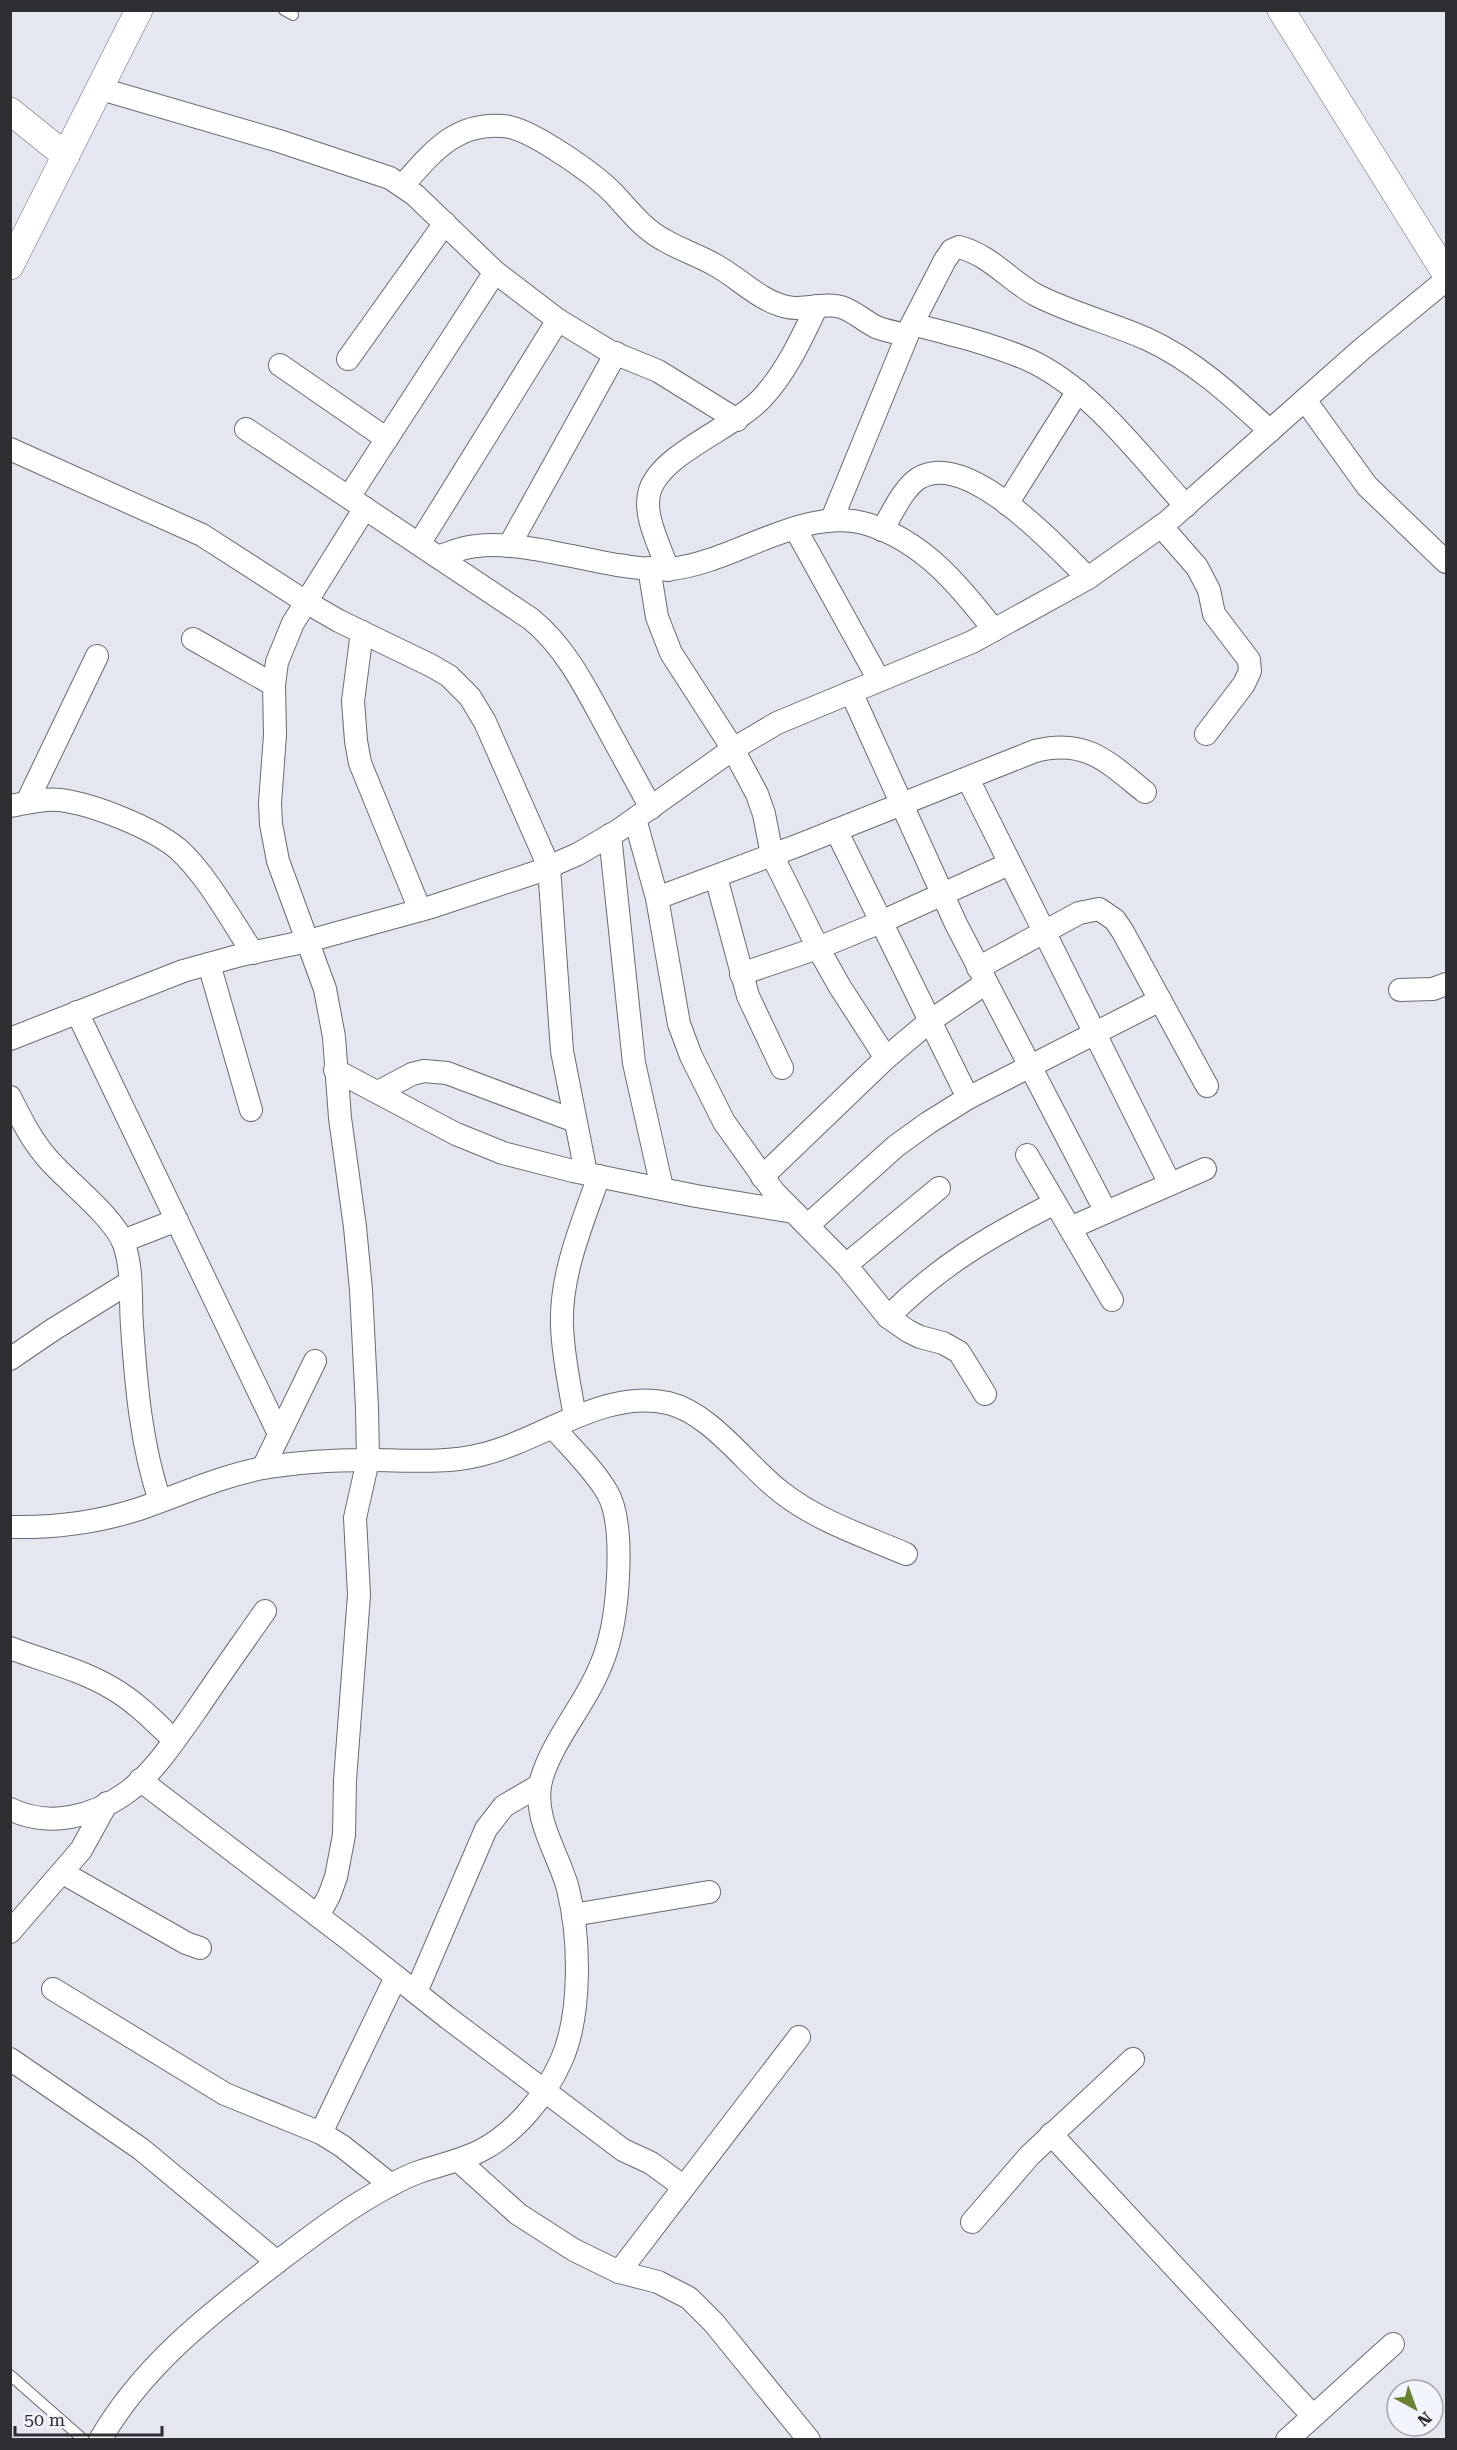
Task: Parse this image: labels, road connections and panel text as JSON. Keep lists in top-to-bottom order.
{
  "scale_bar": "50 m",
  "north": "bottom right"
}
